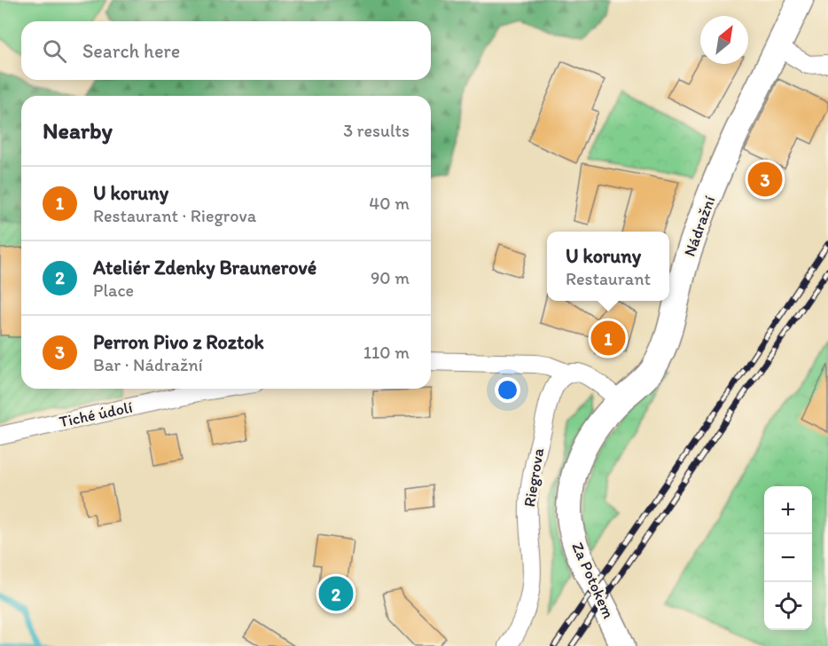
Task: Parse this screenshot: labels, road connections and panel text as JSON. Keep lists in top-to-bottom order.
{
  "streets": {
    "main road": ["Nádražní", "Za Potokem"],
    "street": ["Tiché údolí", "Riegrova"]
  },
  "crossings": [
    ["Nádražní", "Za Potokem"]
  ],
  "north": "top right",
  "page": {
    "search": "Search here",
    "heading": ["Nearby", "3 results"],
    "pins": ["3", "1", "2"],
    "list": [
      {
        "mark": "1",
        "name": "U koruny",
        "note": "Restaurant · Riegrova",
        "value": "40 m"
      },
      {
        "mark": "2",
        "name": "Ateliér Zdenky Braunerové",
        "note": "Place",
        "value": "90 m"
      },
      {
        "mark": "3",
        "name": "Perron Pivo z Roztok",
        "note": "Bar · Nádražní",
        "value": "110 m"
      }
    ],
    "popup": ["U koruny", "Restaurant"],
    "map_buttons": ["+", "−"]
  }
}
